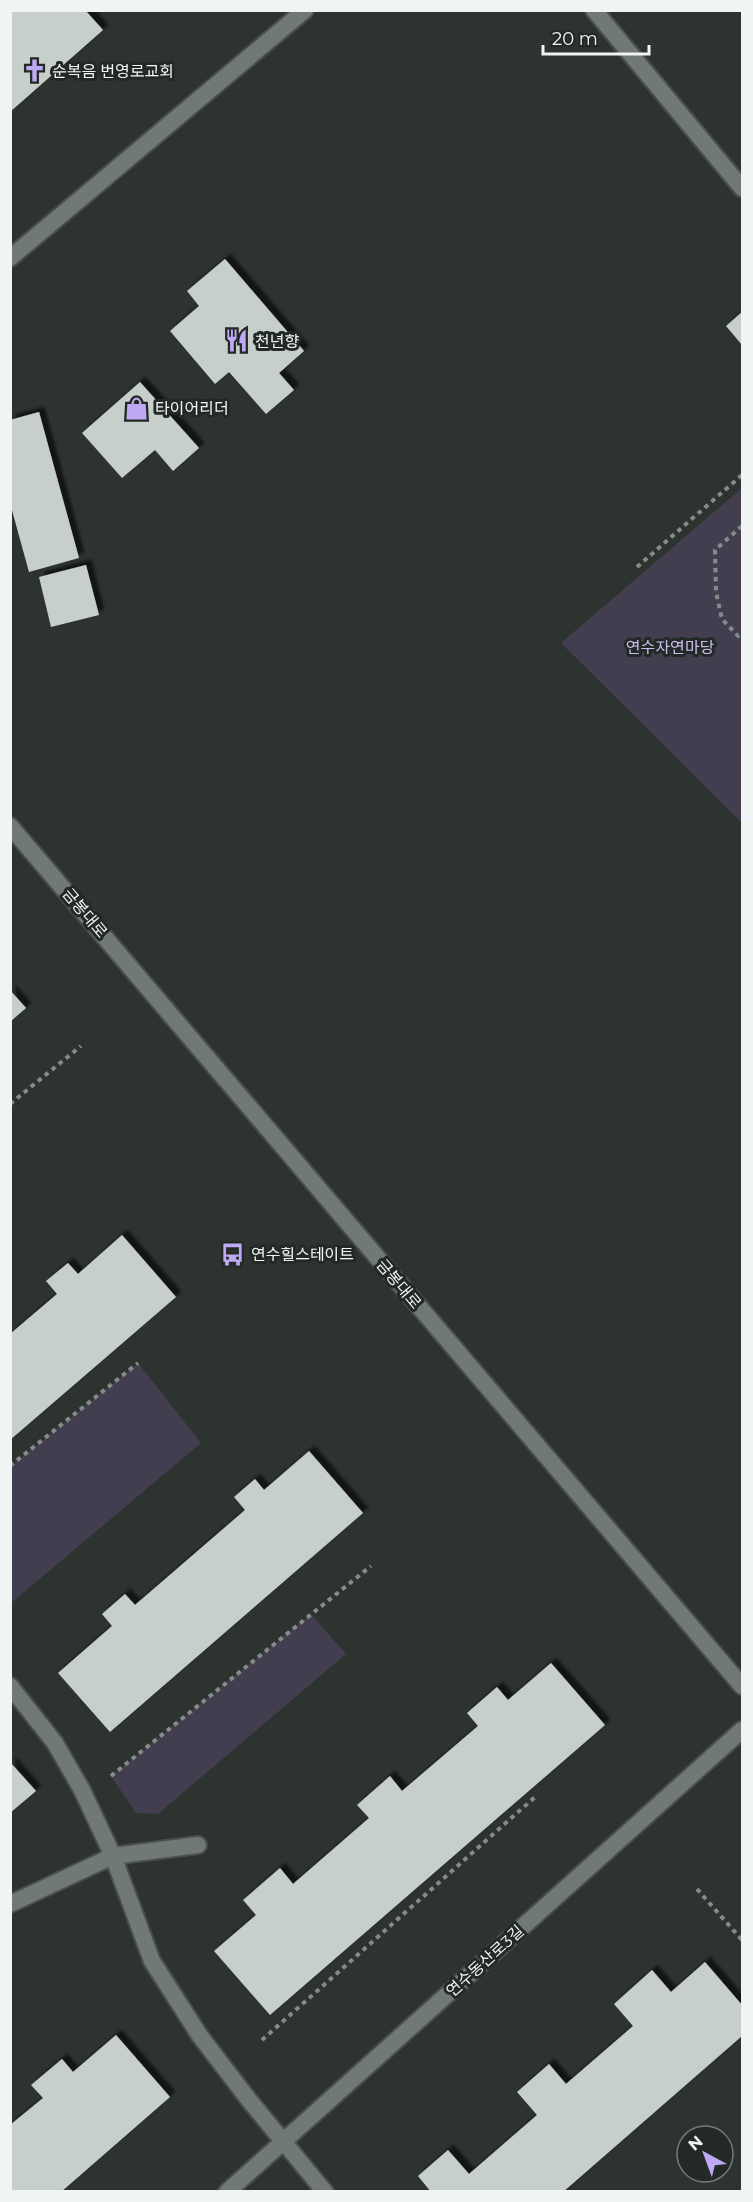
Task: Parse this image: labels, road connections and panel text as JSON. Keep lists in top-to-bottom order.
{
  "streets": {
    "street": ["금봉대로", "연수동산로3길"]
  },
  "parks": ["연수자연마당"],
  "places": {
    "church": ["순복음 번영로교회"],
    "restaurant": ["천년향"],
    "shop": ["타이어리더"],
    "bus stop": ["연수힐스테이트"]
  },
  "scale_bar": "20 m",
  "north": "top left"
}
